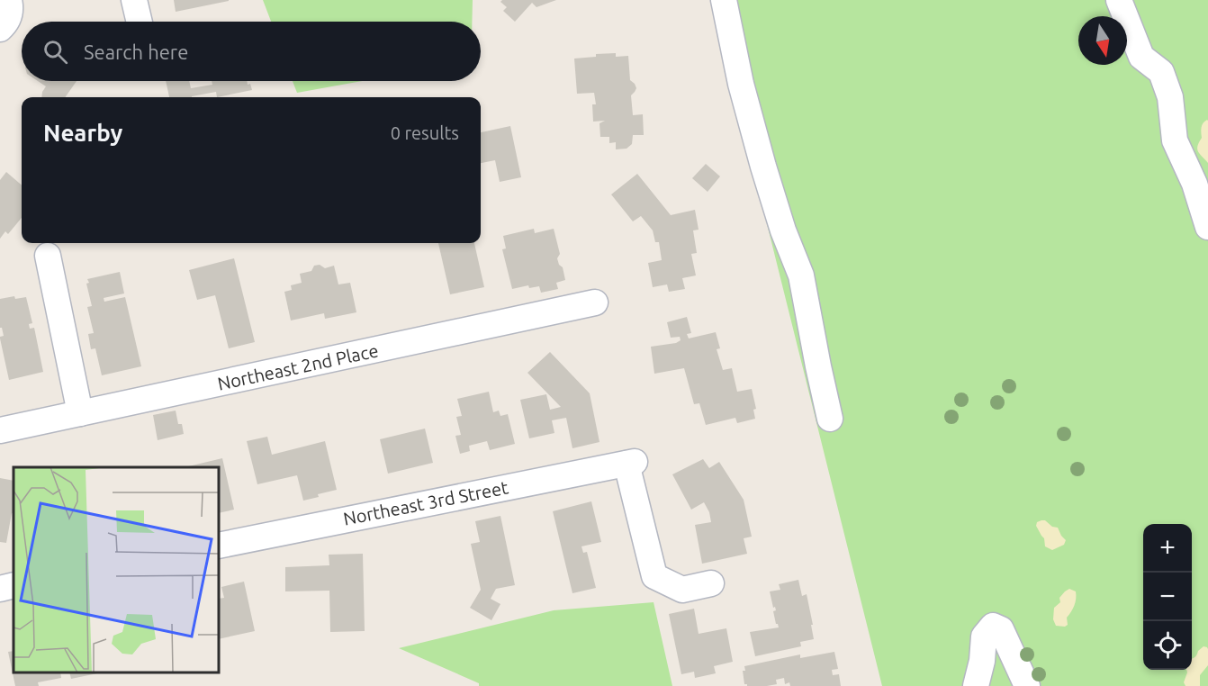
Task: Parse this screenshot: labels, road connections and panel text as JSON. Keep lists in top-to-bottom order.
{
  "streets": {
    "street": ["Northeast 2nd Place", "Northeast 3rd Street"]
  },
  "north": "bottom",
  "page": {
    "search": "Search here",
    "heading": ["Nearby", "0 results"],
    "map_buttons": ["+", "−"]
  }
}
